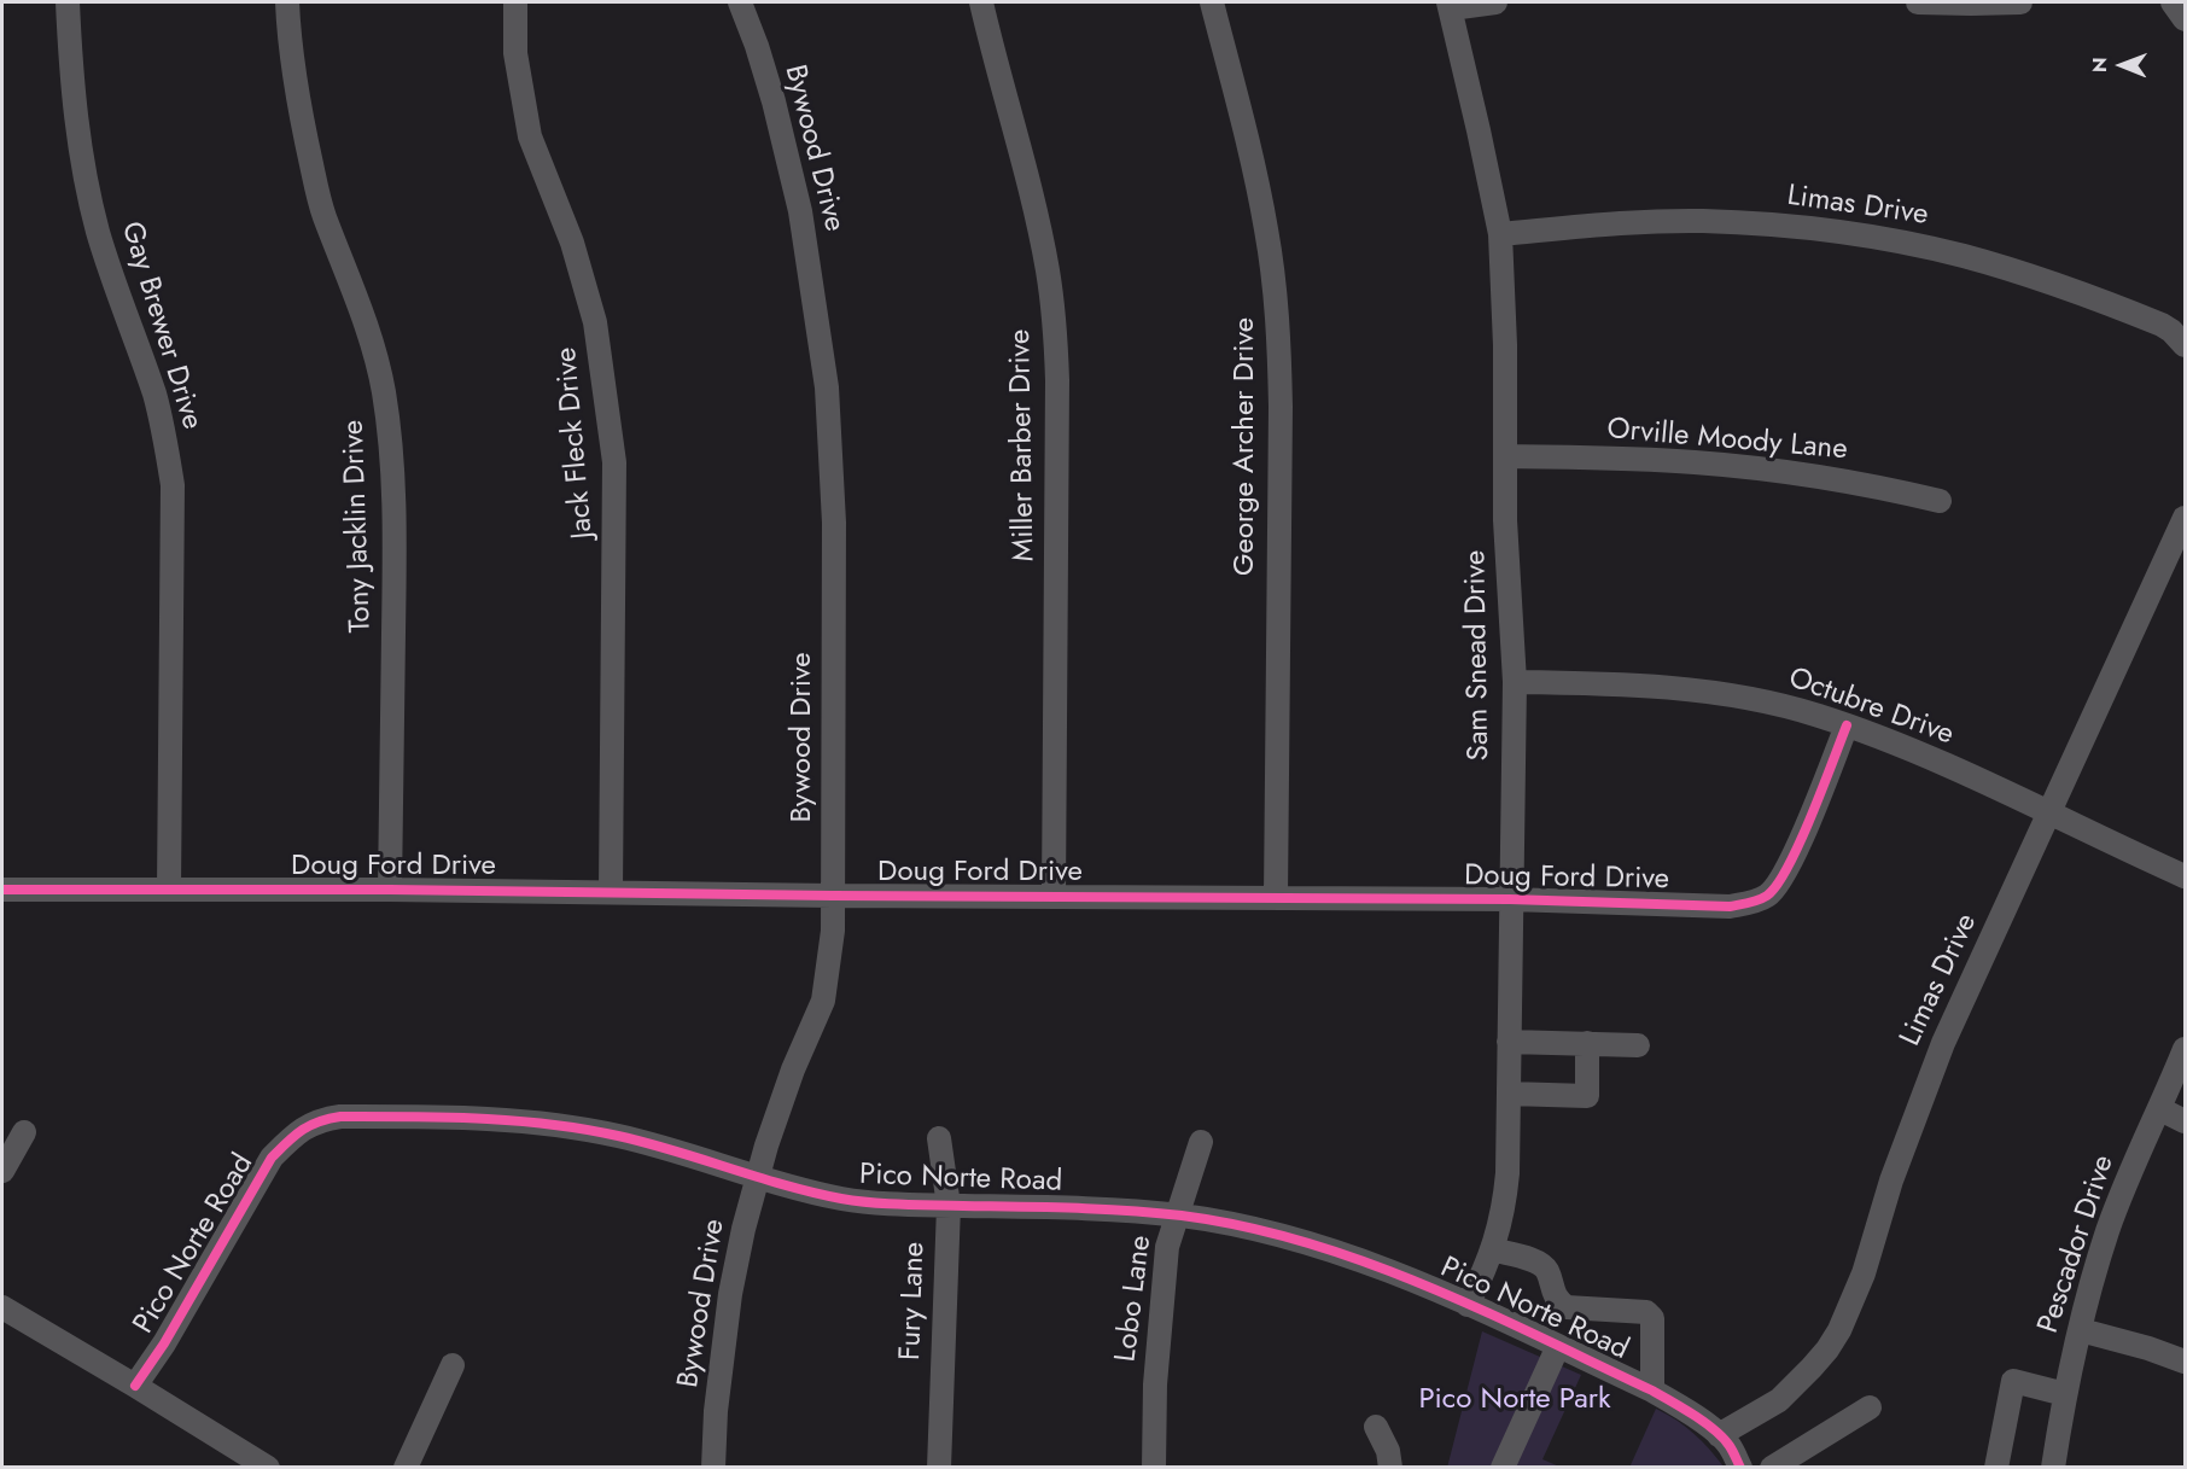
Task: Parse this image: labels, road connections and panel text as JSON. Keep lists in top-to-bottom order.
{
  "streets": {
    "street": [
      "Bywood Drive",
      "Limas Drive",
      "Gay Brewer Drive",
      "Orville Moody Lane",
      "Jack Fleck Drive",
      "Miller Barber Drive",
      "George Archer Drive",
      "Tony Jacklin Drive",
      "Sam Snead Drive",
      "Octubre Drive",
      "Doug Ford Drive",
      "Pico Norte Road",
      "Pescador Drive",
      "Lobo Lane",
      "Fury Lane"
    ]
  },
  "crossings": [
    ["Bywood Drive", "Doug Ford Drive"],
    ["Bywood Drive", "Pico Norte Road"],
    ["Limas Drive", "Sam Snead Drive"],
    ["Limas Drive", "Octubre Drive"],
    ["Limas Drive", "Pico Norte Road"],
    ["Gay Brewer Drive", "Doug Ford Drive"],
    ["Orville Moody Lane", "Sam Snead Drive"],
    ["Jack Fleck Drive", "Doug Ford Drive"],
    ["Miller Barber Drive", "Doug Ford Drive"],
    ["George Archer Drive", "Doug Ford Drive"],
    ["Tony Jacklin Drive", "Doug Ford Drive"],
    ["Sam Snead Drive", "Octubre Drive"],
    ["Sam Snead Drive", "Doug Ford Drive"],
    ["Sam Snead Drive", "Pico Norte Road"],
    ["Octubre Drive", "Doug Ford Drive"],
    ["Pico Norte Road", "Lobo Lane"],
    ["Pico Norte Road", "Fury Lane"]
  ],
  "parks": ["Pico Norte Park"],
  "north": "left"
}
